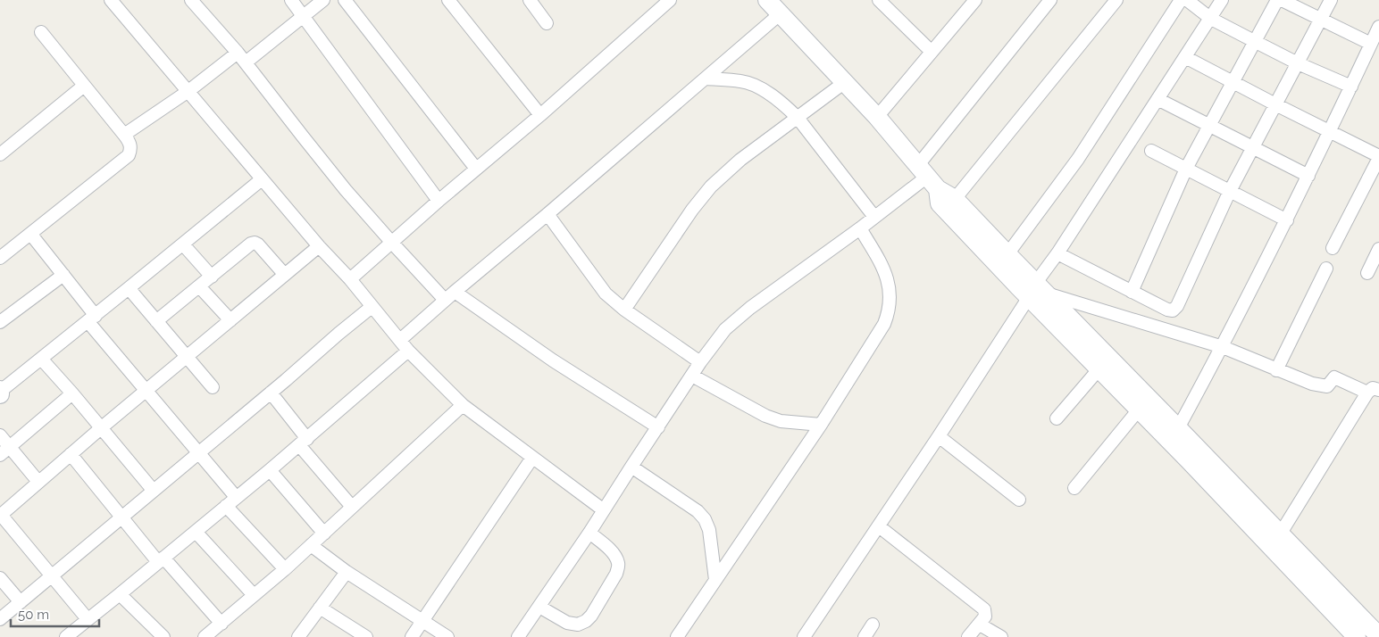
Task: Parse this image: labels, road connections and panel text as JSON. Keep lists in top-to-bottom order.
{
  "scale_bar": "50 m"
}
